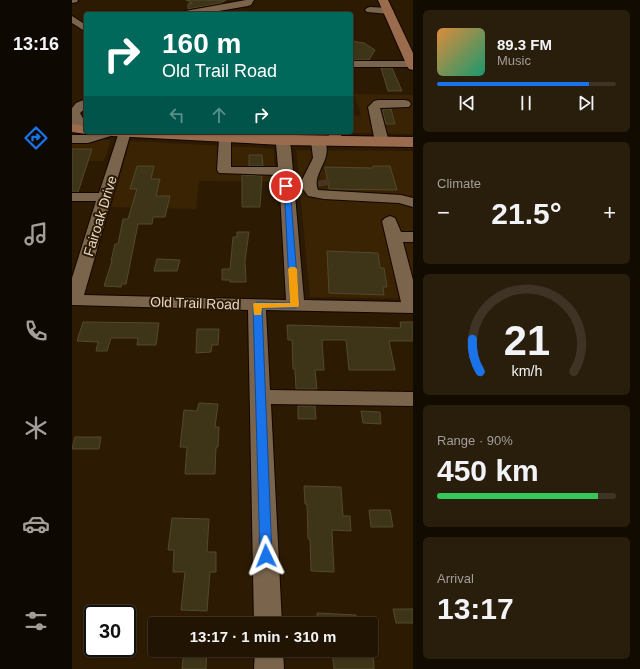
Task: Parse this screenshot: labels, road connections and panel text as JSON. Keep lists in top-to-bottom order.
{
  "streets": {
    "street": ["Fairoak Drive", "Old Trail Road"]
  },
  "crossings": [
    ["Fairoak Drive", "Old Trail Road"]
  ],
  "page": {
    "tabs": "13:16",
    "turn": ["160 m", "Old Trail Road"],
    "song": ["89.3 FM", "Music"],
    "tile": [
      "Climate",
      ["Range · 90%", "450 km"],
      ["Arrival", "13:17"]
    ],
    "heat": ["−", "21.5°", "+"],
    "limit": "30",
    "trip": "13:17 · 1 min · 310 m",
    "gauge": ["21", "km/h"]
  }
}
